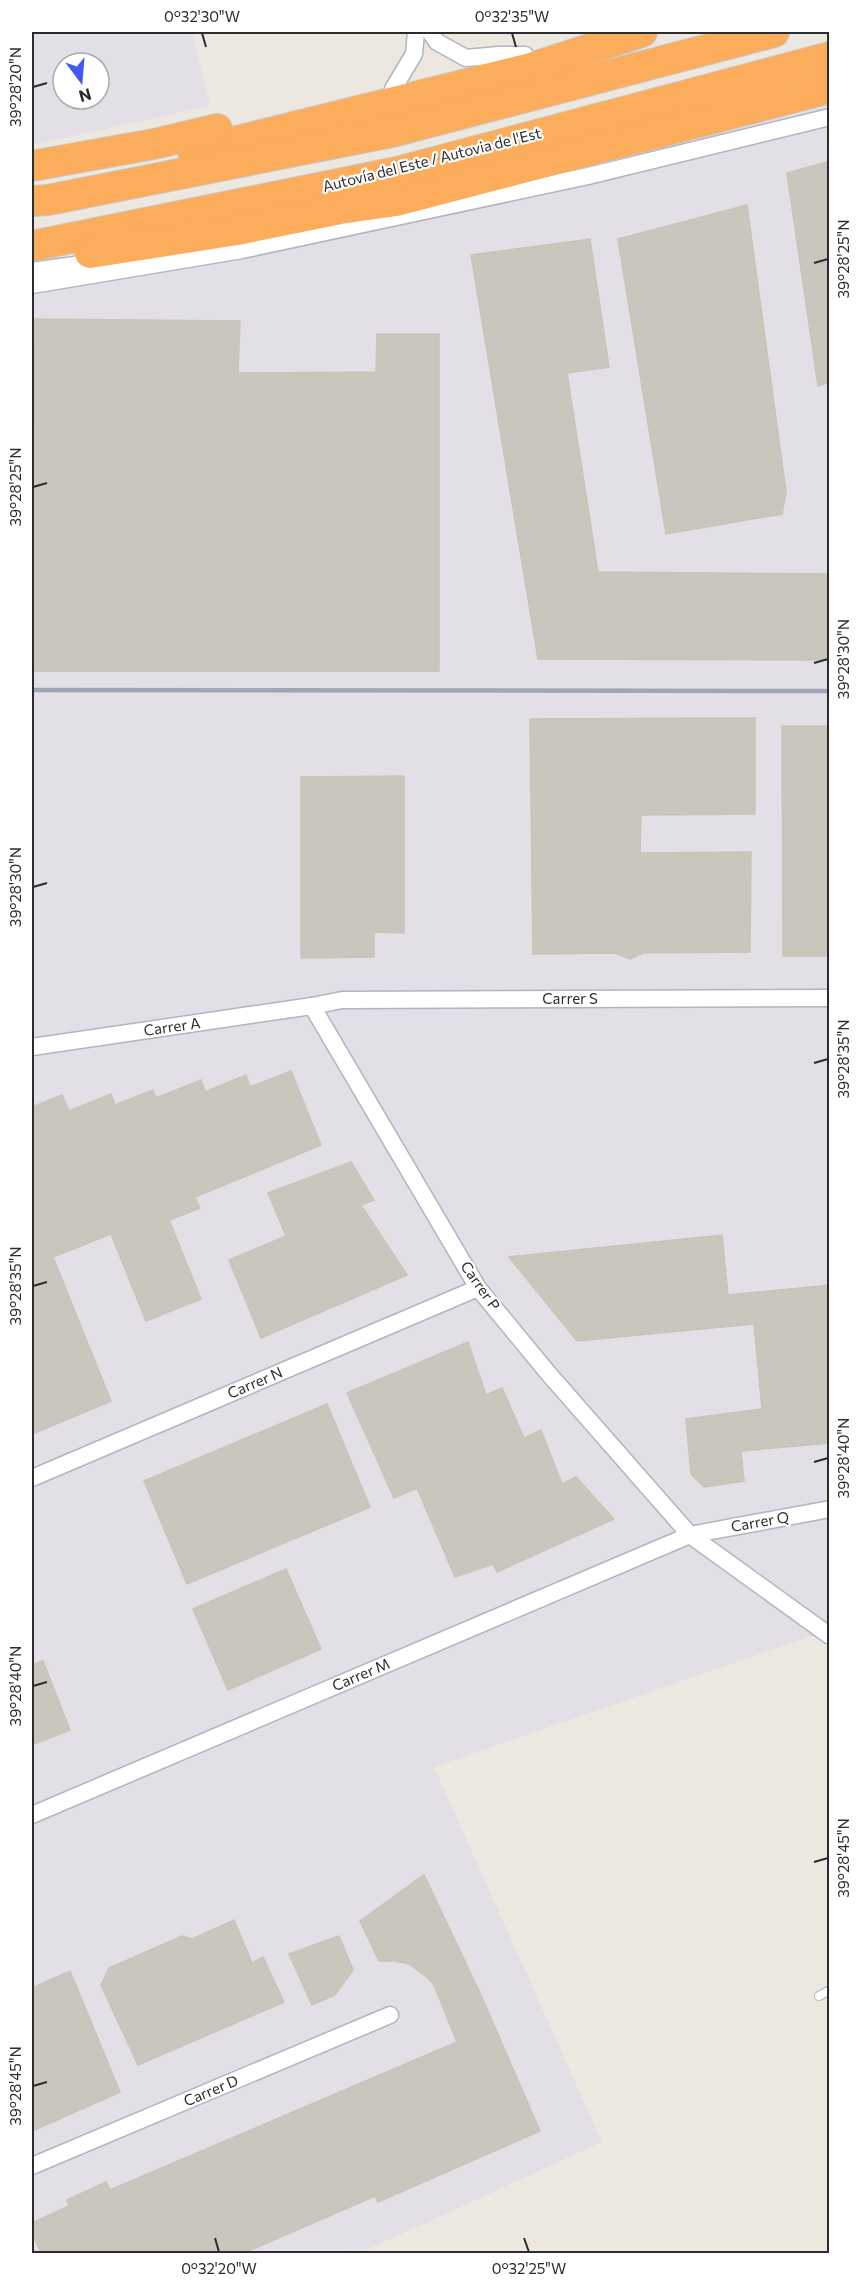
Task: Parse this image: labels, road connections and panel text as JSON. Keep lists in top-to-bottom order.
{
  "streets": {
    "highway": ["Autovía del Este / Autovia de l'Est"],
    "street": [
      "Carrer S",
      "Carrer A",
      "Carrer P",
      "Carrer N",
      "Carrer Q",
      "Carrer M",
      "Carrer D"
    ]
  },
  "crossings": [
    ["Carrer S", "Carrer A"],
    ["Carrer S", "Carrer P"],
    ["Carrer A", "Carrer P"],
    ["Carrer P", "Carrer N"],
    ["Carrer P", "Carrer Q"],
    ["Carrer P", "Carrer M"],
    ["Carrer Q", "Carrer M"]
  ],
  "north": "bottom",
  "coordinates": [
    "0°32'30\"W",
    "0°32'35\"W",
    "39°28'20\"N",
    "39°28'25\"N",
    "39°28'30\"N",
    "39°28'35\"N",
    "39°28'40\"N",
    "39°28'45\"N",
    "0°32'20\"W",
    "0°32'25\"W"
  ]
}
